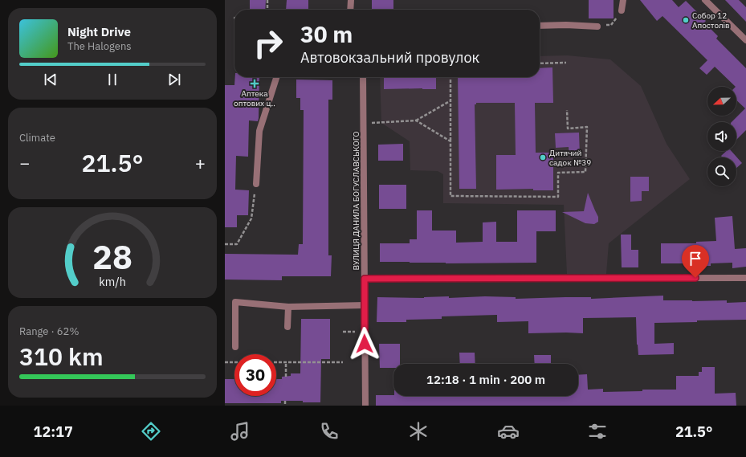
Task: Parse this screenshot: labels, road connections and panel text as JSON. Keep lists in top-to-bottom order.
{
  "streets": {
    "street": ["ВУЛИЦЯ ДАНИЛА БОГУСЛАВСЬКОГО"]
  },
  "places": {
    "other": ["Собор 12 Апостолів", "Дитячий садок №39"],
    "health": ["Аптека оптових ц‥"]
  },
  "north": "left",
  "page": {
    "turn": ["30 m", "Автовокзальний провулок"],
    "song": ["Night Drive", "The Halogens"],
    "tile": [
      "Climate",
      ["Range · 62%", "310 km"]
    ],
    "heat": ["−", "21.5°", "+"],
    "limit": "30",
    "trip": "12:18 · 1 min · 200 m",
    "tabs": ["12:17", "21.5°"],
    "gauge": ["28", "km/h"]
  }
}
